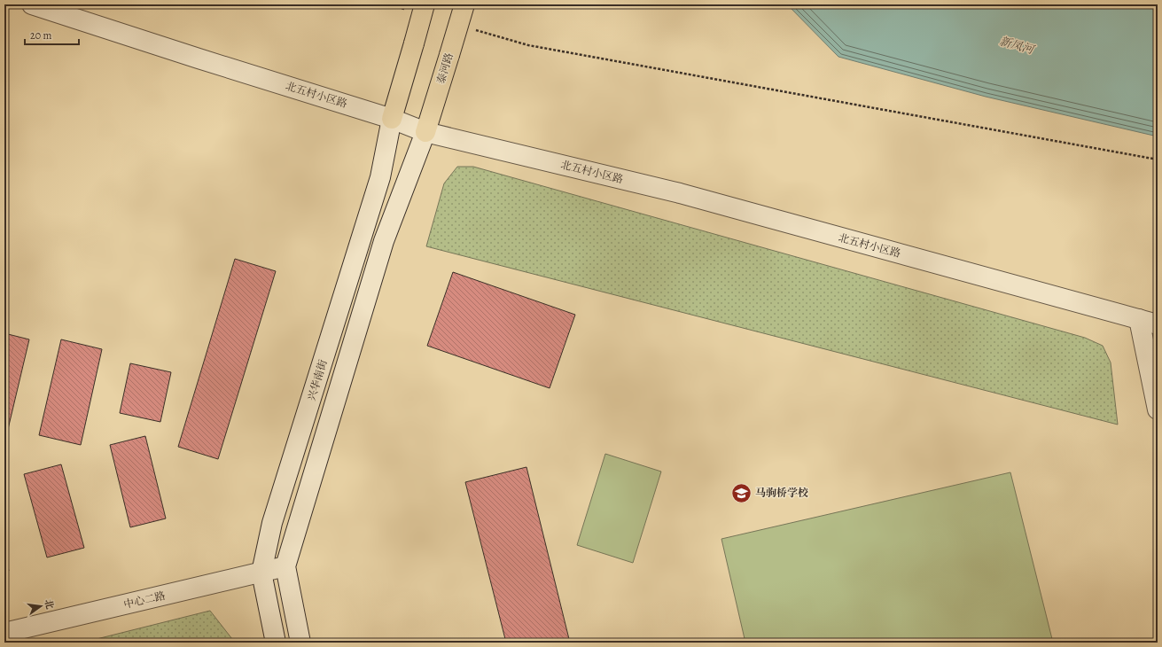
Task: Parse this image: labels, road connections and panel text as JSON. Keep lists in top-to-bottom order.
{
  "streets": {
    "main road": ["泰河路"],
    "street": ["北五村小区路", "兴华南街", "中心二路"]
  },
  "crossings": [
    ["泰河路", "北五村小区路"],
    ["北五村小区路", "兴华南街"],
    ["兴华南街", "中心二路"]
  ],
  "water": ["新凤河"],
  "places": {
    "school or university": ["马驹桥学校"]
  },
  "scale_bar": "20 m",
  "north": "right"
}
